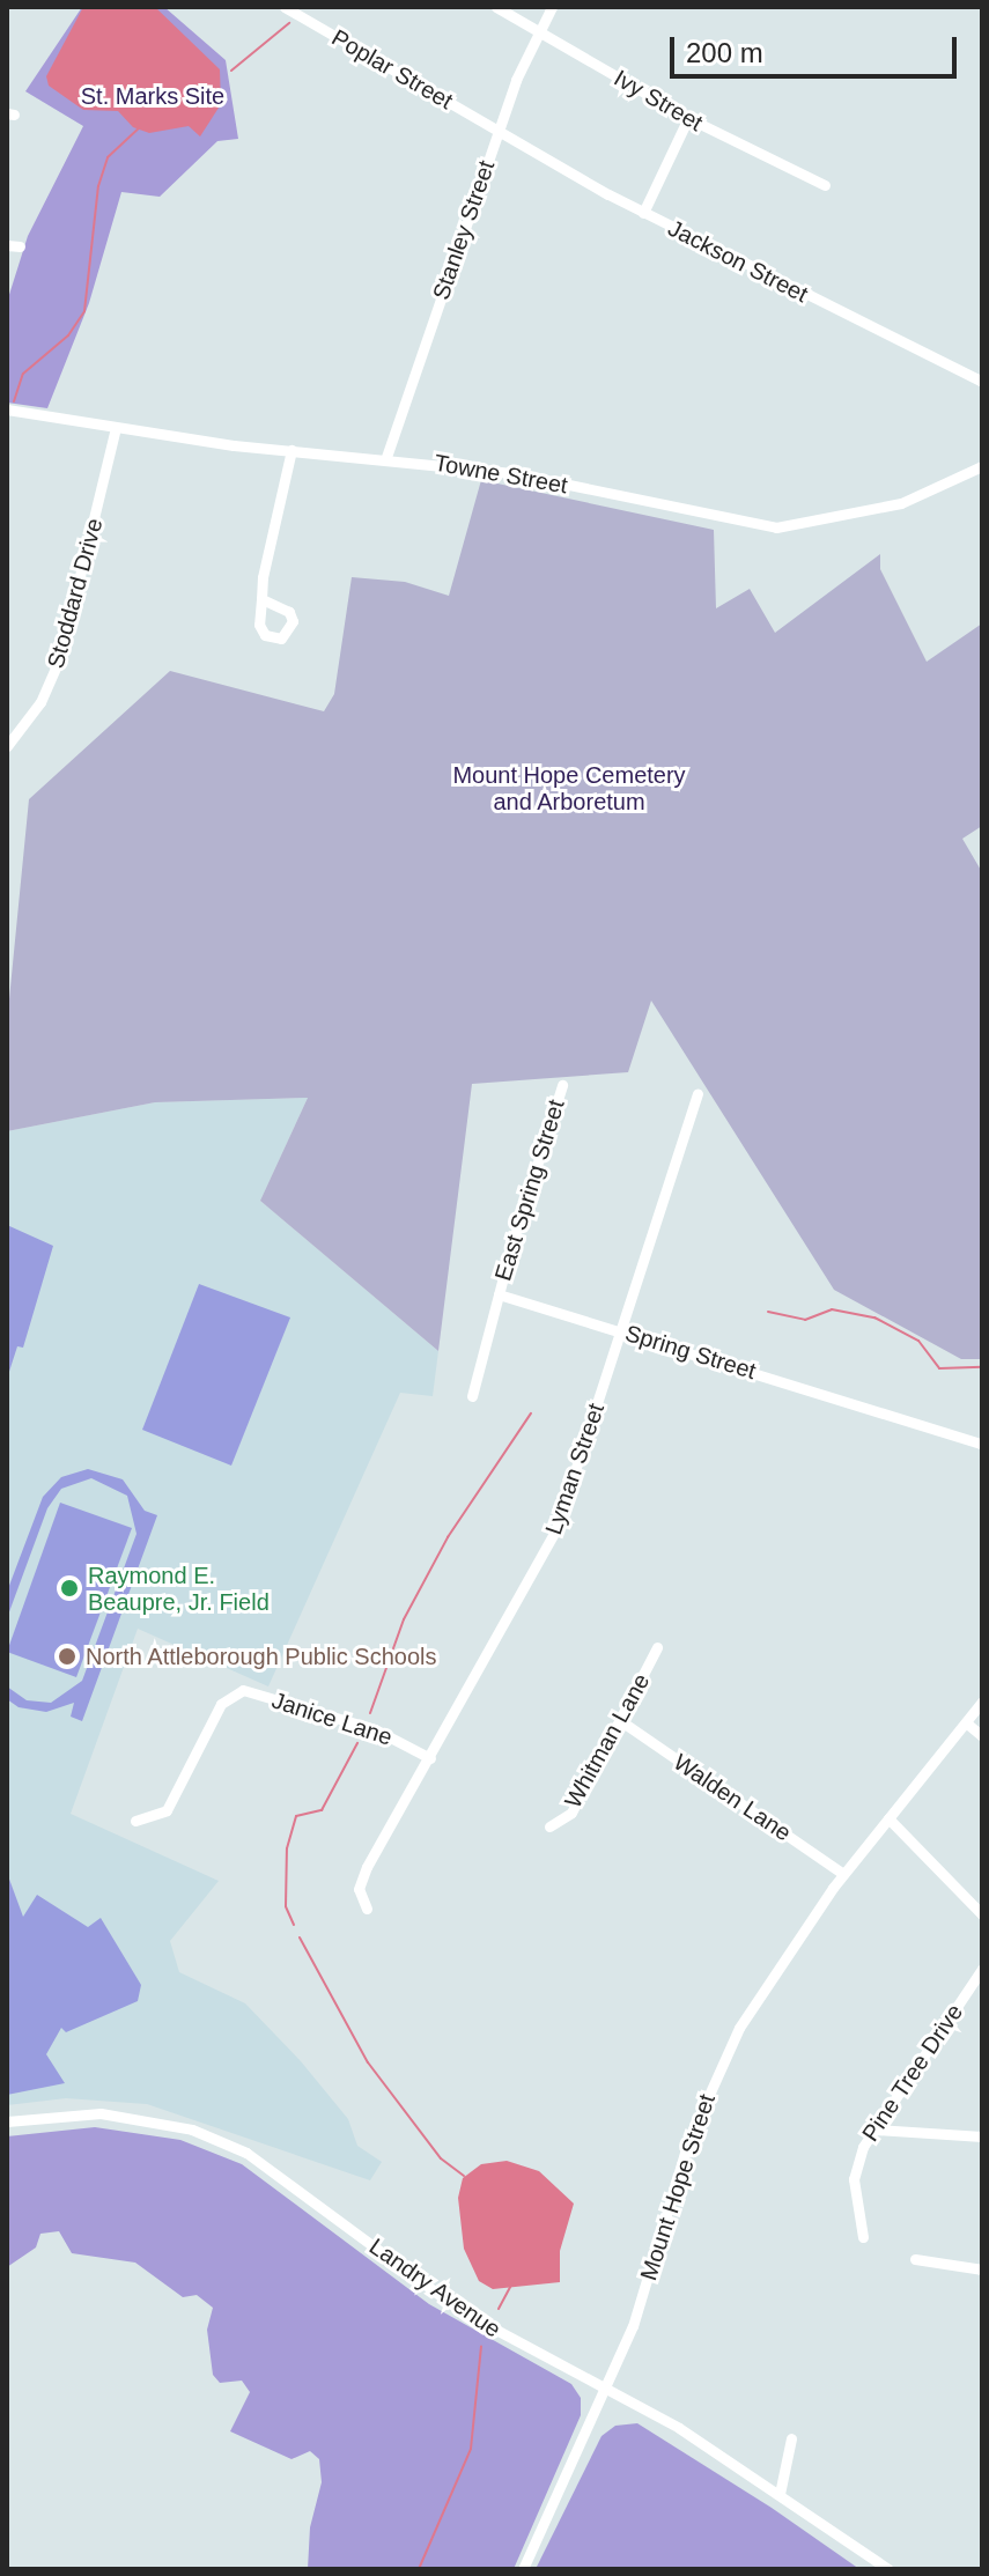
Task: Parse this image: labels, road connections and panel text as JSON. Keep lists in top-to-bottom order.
{
  "streets": {
    "street": [
      "Poplar Street",
      "Ivy Street",
      "Stanley Street",
      "Jackson Street",
      "Towne Street",
      "Stoddard Drive",
      "East Spring Street",
      "Spring Street",
      "Lyman Street",
      "Janice Lane",
      "Whitman Lane",
      "Walden Lane",
      "Pine Tree Drive",
      "Mount Hope Street",
      "Landry Avenue"
    ]
  },
  "crossings": [
    ["Poplar Street", "Stanley Street"],
    ["Poplar Street", "Jackson Street"],
    ["Ivy Street", "Stanley Street"],
    ["Stanley Street", "Jackson Street"],
    ["Stanley Street", "Towne Street"],
    ["Towne Street", "Stoddard Drive"],
    ["East Spring Street", "Spring Street"],
    ["Spring Street", "Lyman Street"],
    ["Lyman Street", "Janice Lane"],
    ["Whitman Lane", "Walden Lane"],
    ["Walden Lane", "Mount Hope Street"],
    ["Mount Hope Street", "Landry Avenue"]
  ],
  "parks": ["St. Marks Site", "Mount Hope Cemetery and Arboretum"],
  "places": ["Raymond E. Beaupre, Jr. Field", "North Attleborough Public Schools"],
  "scale_bar": "200 m"
}
